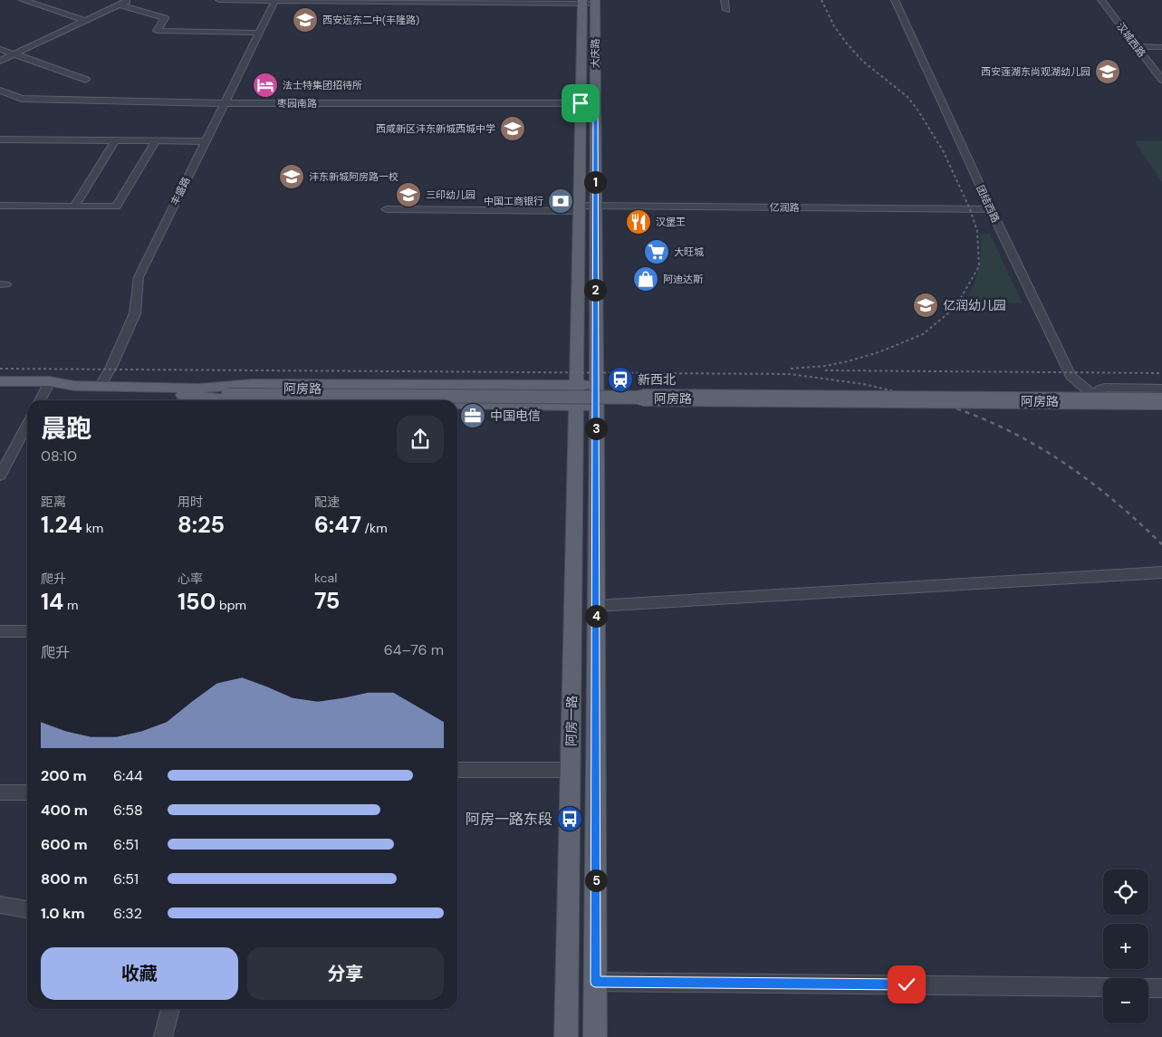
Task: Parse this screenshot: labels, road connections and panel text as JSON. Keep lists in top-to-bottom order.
{
  "streets": {
    "main road": ["大庆路", "阿房路", "阿房一路"],
    "street": [
      "汉城西路",
      "枣园南路",
      "丰盛路",
      "团结西路",
      "亿润路"
    ]
  },
  "crossings": [
    ["大庆路", "枣园南路"],
    ["大庆路", "亿润路"],
    ["大庆路", "阿房路"],
    ["大庆路", "阿房一路"],
    ["枣园南路", "丰盛路"],
    ["丰盛路", "阿房路"],
    ["团结西路", "亿润路"],
    ["阿房路", "阿房一路"]
  ],
  "places": {
    "school or university": [
      "西安远东二中(丰隆路)",
      "西安莲湖东尚观湖幼儿园",
      "西咸新区沣东新城西城中学",
      "沣东新城阿房路一校",
      "三印幼儿园",
      "亿润幼儿园"
    ],
    "hotel": ["法士特集团招待所"],
    "bank": ["中国工商银行"],
    "restaurant": ["汉堡王"],
    "supermarket": ["大旺城"],
    "shop": ["阿迪达斯"],
    "station": ["新西北"],
    "office": ["中国电信"],
    "bus stop": ["阿房一路东段"]
  },
  "page": {
    "pins": [
      "1",
      "2",
      "3",
      "4",
      "5"
    ],
    "heading": ["晨跑", "08:10"],
    "stats": [
      ["距离", "1.24 km"],
      ["用时", "8:25"],
      ["配速", "6:47 /km"],
      ["爬升", "14 m"],
      ["心率", "150 bpm"],
      ["kcal", "75"]
    ],
    "chart": ["爬升", "64–76 m"],
    "list": [
      {
        "name": "200 m",
        "note": "6:44"
      },
      {
        "name": "400 m",
        "note": "6:58"
      },
      {
        "name": "600 m",
        "note": "6:51"
      },
      {
        "name": "800 m",
        "note": "6:51"
      },
      {
        "name": "1.0 km",
        "note": "6:32"
      }
    ],
    "map_buttons": ["+", "−"],
    "buttons": ["收藏", "分享"]
  }
}
